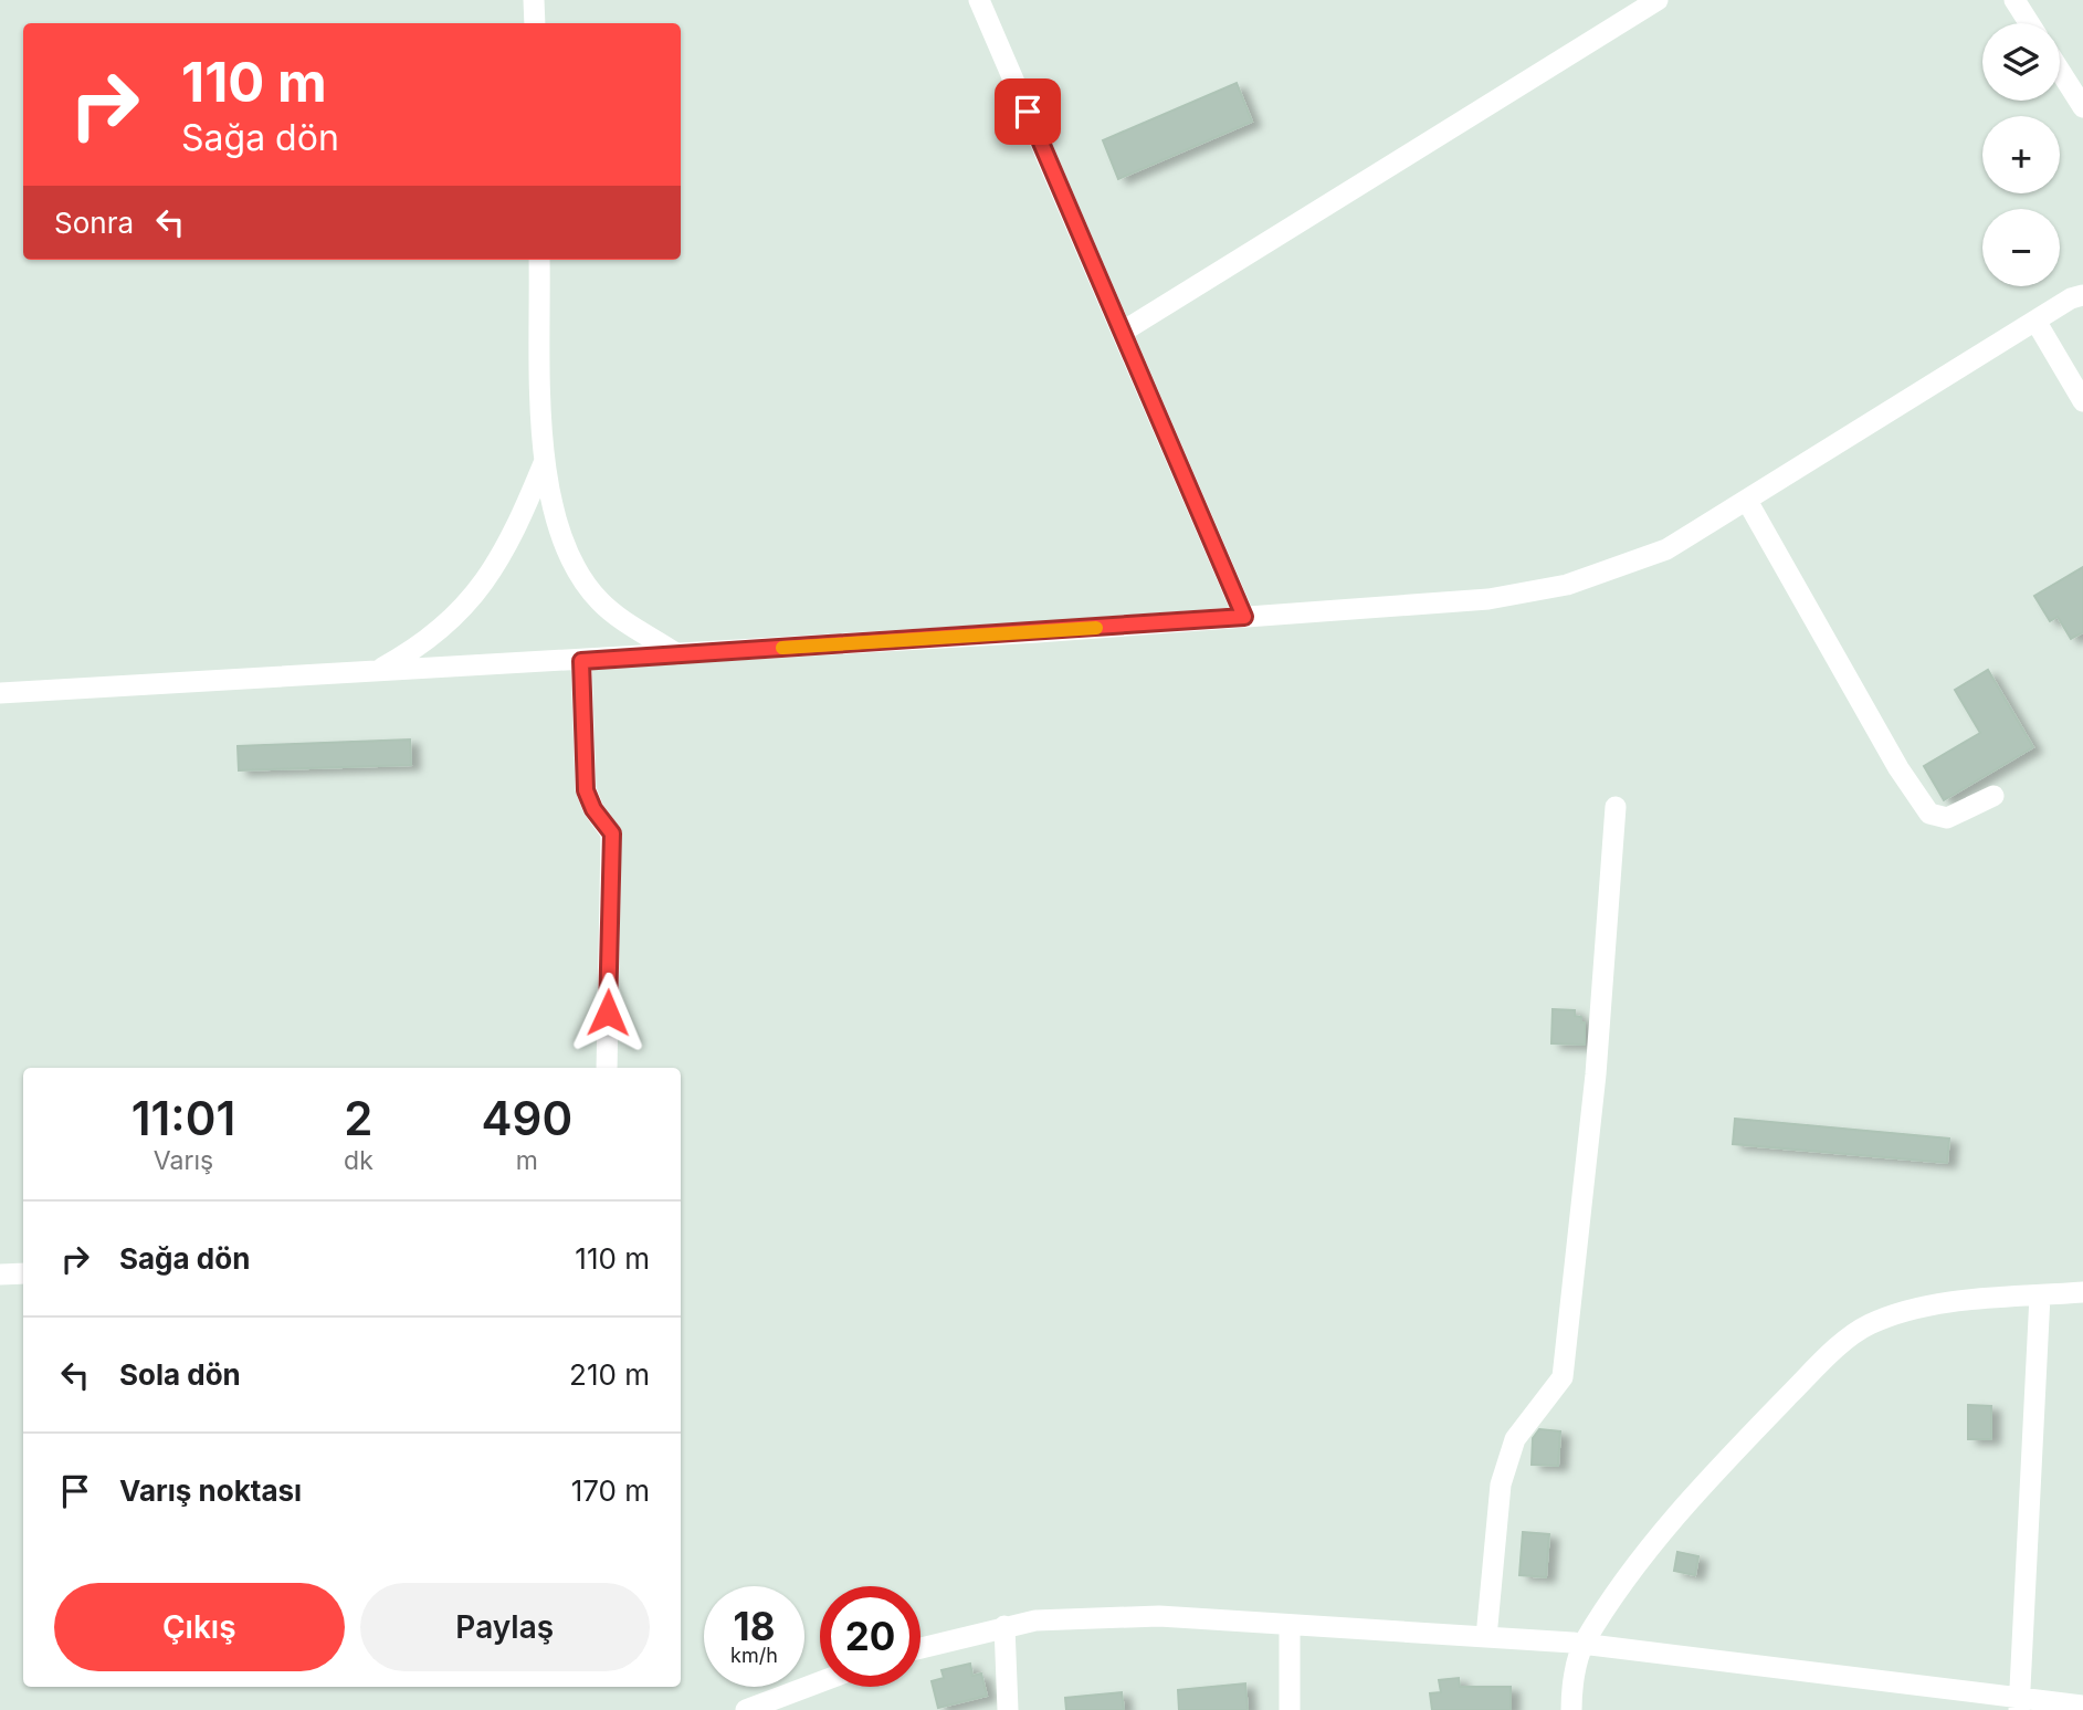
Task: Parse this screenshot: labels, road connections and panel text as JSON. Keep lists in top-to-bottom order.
{
  "page": {
    "map_buttons": ["+", "−"],
    "turn": ["110 m", "Sağa dön"],
    "then": "Sonra",
    "eta": [
      "11:01",
      "Varış",
      "2",
      "dk",
      "490",
      "m"
    ],
    "list": [
      {
        "name": "Sağa dön",
        "value": "110 m"
      },
      {
        "name": "Sola dön",
        "value": "210 m"
      },
      {
        "name": "Varış noktası",
        "value": "170 m"
      }
    ],
    "buttons": ["Çıkış", "Paylaş"],
    "speed": "18 km/h",
    "limit": "20"
  }
}
